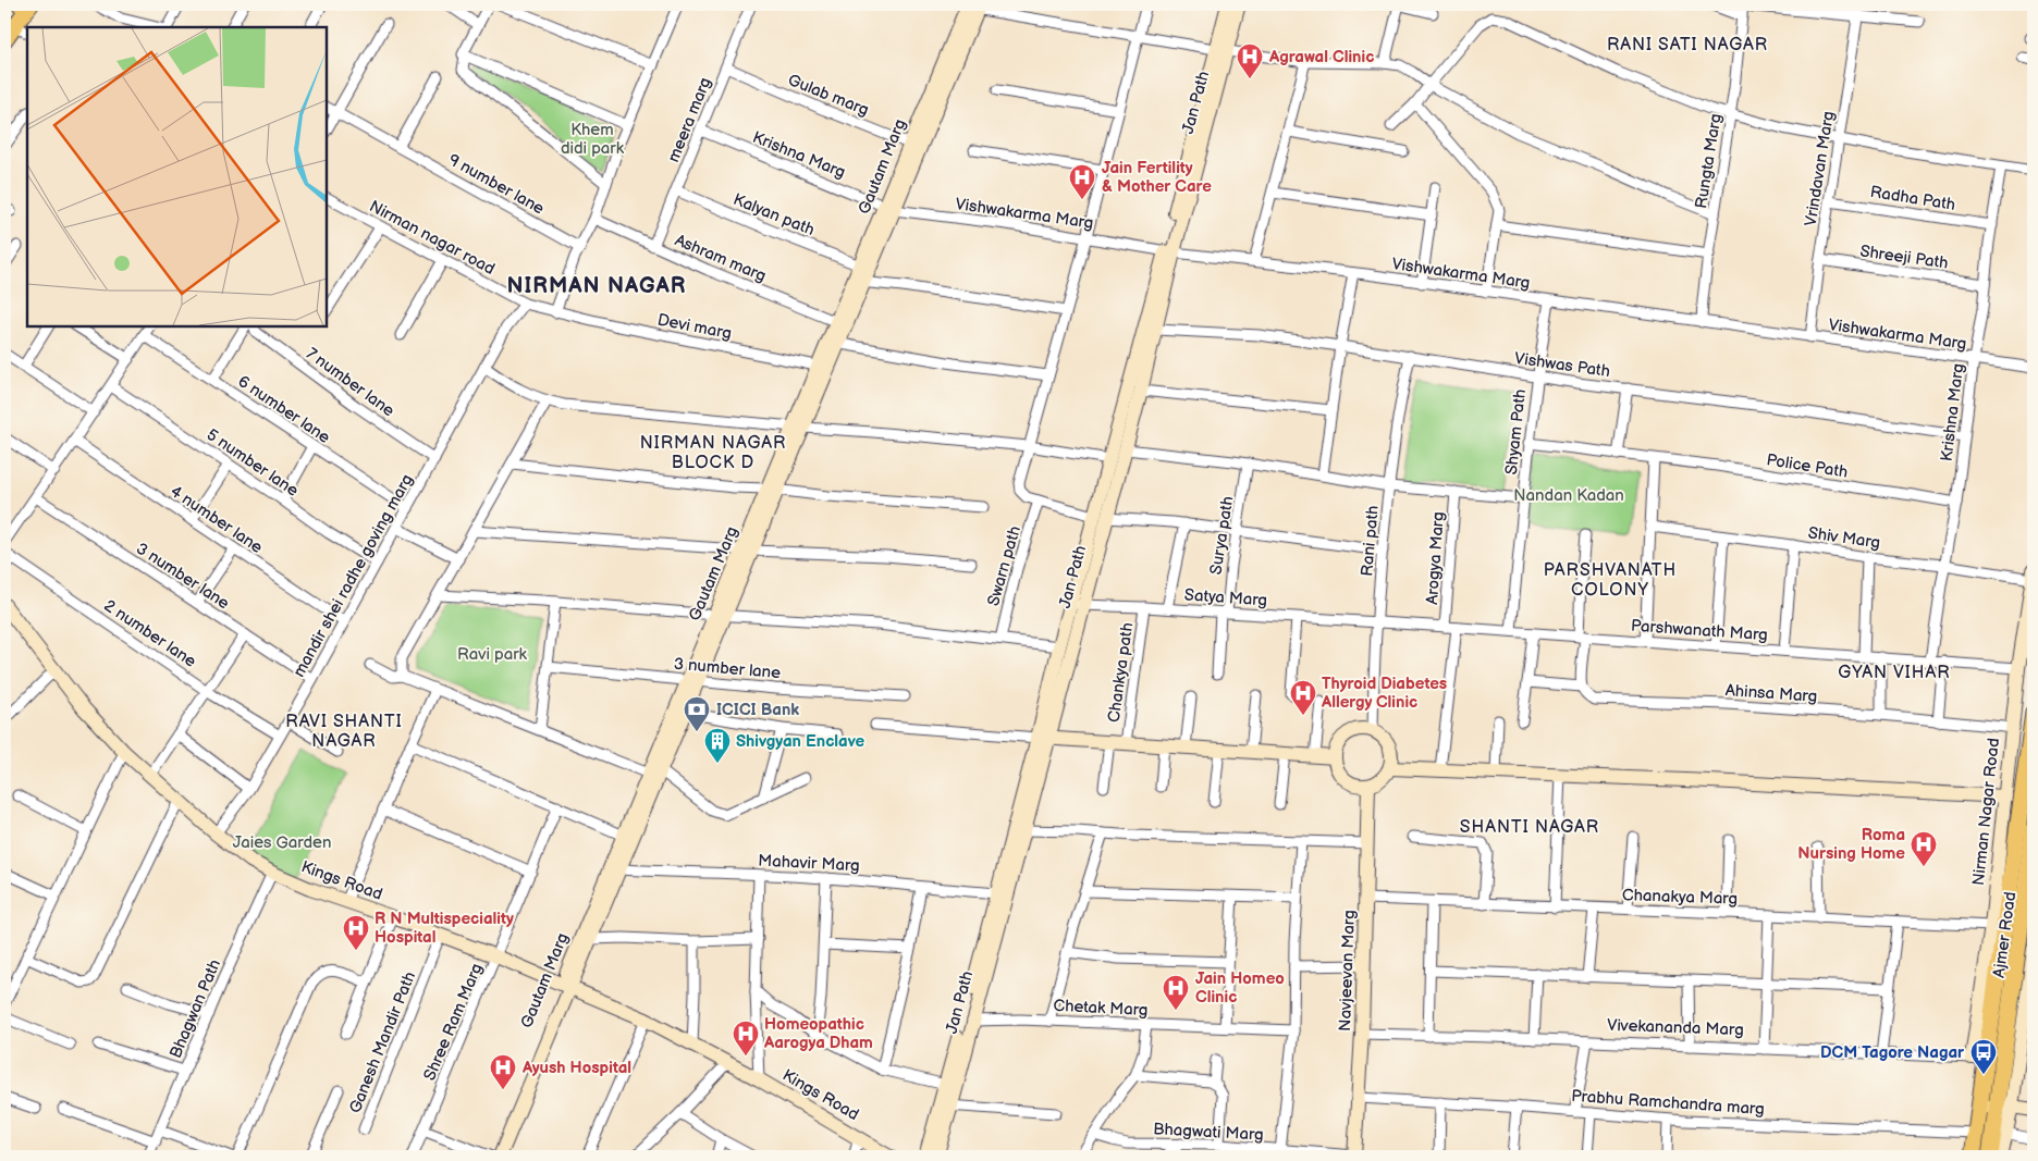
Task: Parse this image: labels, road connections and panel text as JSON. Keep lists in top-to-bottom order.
{
  "streets": {
    "highway": ["Ajmer Road"],
    "street": [
      "Gulab marg",
      "Jan Path",
      "meera marg",
      "Krishna Marg",
      "Rungta Marg",
      "Gautam Marg",
      "Vrindavan Marg",
      "9 number lane",
      "Radha Path",
      "Vishwakarma Marg",
      "Kalyan path",
      "Nirman nagar road",
      "Shreeji Path",
      "Ashram marg",
      "Devi marg",
      "Vishwas Path",
      "7 number lane",
      "6 number lane",
      "Shyam Path",
      "5 number lane",
      "Police Path",
      "4 number lane",
      "Surya path",
      "Shiv Marg",
      "Rani path",
      "Arogya Marg",
      "Swarn path",
      "3 number lane",
      "mandir shei radhe goving marg",
      "Satya Marg",
      "Parshwanath Marg",
      "2 number lane",
      "Chankya path",
      "Ahinsa Marg",
      "Nirman Nagar Road",
      "Mahavir Marg",
      "Kings Road",
      "Chanakya Marg",
      "Navjeevan Marg",
      "Chetak Marg",
      "Bhagwan Path",
      "Shree Ram Marg",
      "Vivekananda Marg",
      "Ganesh Mandir Path",
      "Prabhu Ramchandra marg",
      "Bhagwati Marg"
    ]
  },
  "crossings": [
    ["Gulab marg", "meera marg"],
    ["Gulab marg", "Gautam Marg"],
    ["Jan Path", "Vishwakarma Marg"],
    ["Jan Path", "Vishwas Path"],
    ["Jan Path", "Satya Marg"],
    ["Jan Path", "Mahavir Marg"],
    ["Jan Path", "Chetak Marg"],
    ["meera marg", "Krishna Marg"],
    ["meera marg", "Kalyan path"],
    ["meera marg", "Ashram marg"],
    ["Krishna Marg", "Gautam Marg"],
    ["Krishna Marg", "Radha Path"],
    ["Krishna Marg", "Vishwakarma Marg"],
    ["Krishna Marg", "Shreeji Path"],
    ["Krishna Marg", "Vishwas Path"],
    ["Krishna Marg", "Police Path"],
    ["Krishna Marg", "Shiv Marg"],
    ["Krishna Marg", "Parshwanath Marg"],
    ["Rungta Marg", "Vishwakarma Marg"],
    ["Gautam Marg", "Vishwakarma Marg"],
    ["Gautam Marg", "Kalyan path"],
    ["Gautam Marg", "Ashram marg"],
    ["Gautam Marg", "Devi marg"],
    ["Gautam Marg", "3 number lane"],
    ["Gautam Marg", "Kings Road"],
    ["Vrindavan Marg", "Radha Path"],
    ["Vrindavan Marg", "Vishwakarma Marg"],
    ["Vrindavan Marg", "Shreeji Path"],
    ["Vishwakarma Marg", "Shyam Path"],
    ["Nirman nagar road", "Devi marg"],
    ["Nirman nagar road", "mandir shei radhe goving marg"],
    ["Vishwas Path", "Shyam Path"],
    ["Vishwas Path", "Rani path"],
    ["7 number lane", "mandir shei radhe goving marg"],
    ["6 number lane", "mandir shei radhe goving marg"],
    ["Shyam Path", "Police Path"],
    ["Shyam Path", "Parshwanath Marg"],
    ["5 number lane", "mandir shei radhe goving marg"],
    ["4 number lane", "mandir shei radhe goving marg"],
    ["Surya path", "Satya Marg"],
    ["Shiv Marg", "Nirman Nagar Road"],
    ["Rani path", "Satya Marg"],
    ["Rani path", "Parshwanath Marg"],
    ["Rani path", "Navjeevan Marg"],
    ["Arogya Marg", "Parshwanath Marg"],
    ["3 number lane", "mandir shei radhe goving marg"],
    ["mandir shei radhe goving marg", "2 number lane"],
    ["mandir shei radhe goving marg", "Kings Road"],
    ["Satya Marg", "Parshwanath Marg"],
    ["Satya Marg", "Chankya path"],
    ["Parshwanath Marg", "Nirman Nagar Road"],
    ["Ahinsa Marg", "Nirman Nagar Road"],
    ["Nirman Nagar Road", "Chanakya Marg"],
    ["Nirman Nagar Road", "Ajmer Road"],
    ["Nirman Nagar Road", "Vivekananda Marg"],
    ["Kings Road", "Bhagwan Path"],
    ["Kings Road", "Shree Ram Marg"],
    ["Kings Road", "Ganesh Mandir Path"],
    ["Chanakya Marg", "Navjeevan Marg"],
    ["Ajmer Road", "Vivekananda Marg"],
    ["Ajmer Road", "Prabhu Ramchandra marg"],
    ["Navjeevan Marg", "Vivekananda Marg"],
    ["Navjeevan Marg", "Prabhu Ramchandra marg"],
    ["Navjeevan Marg", "Bhagwati Marg"]
  ],
  "districts": [
    "RANI SATI NAGAR",
    "NIRMAN NAGAR",
    "NIRMAN NAGAR BLOCK D",
    "PARSHVANATH COLONY",
    "GYAN VIHAR",
    "RAVI SHANTI NAGAR",
    "SHANTI NAGAR"
  ],
  "parks": [
    "Khem didi park",
    "Nandan Kadan",
    "Ravi park",
    "Jaies Garden"
  ],
  "places": {
    "hospital": [
      "Agrawal Clinic",
      "Jain Fertility & Mother Care",
      "Thyroid Diabetes Allergy Clinic",
      "Roma Nursing Home",
      "R N Multispeciality Hospital",
      "Jain Homeo Clinic",
      "Homeopathic Aarogya Dham",
      "Ayush Hospital"
    ],
    "bank": ["ICICI Bank"],
    "building": ["Shivgyan Enclave"],
    "bus stop": ["DCM Tagore Nagar"]
  }
}
